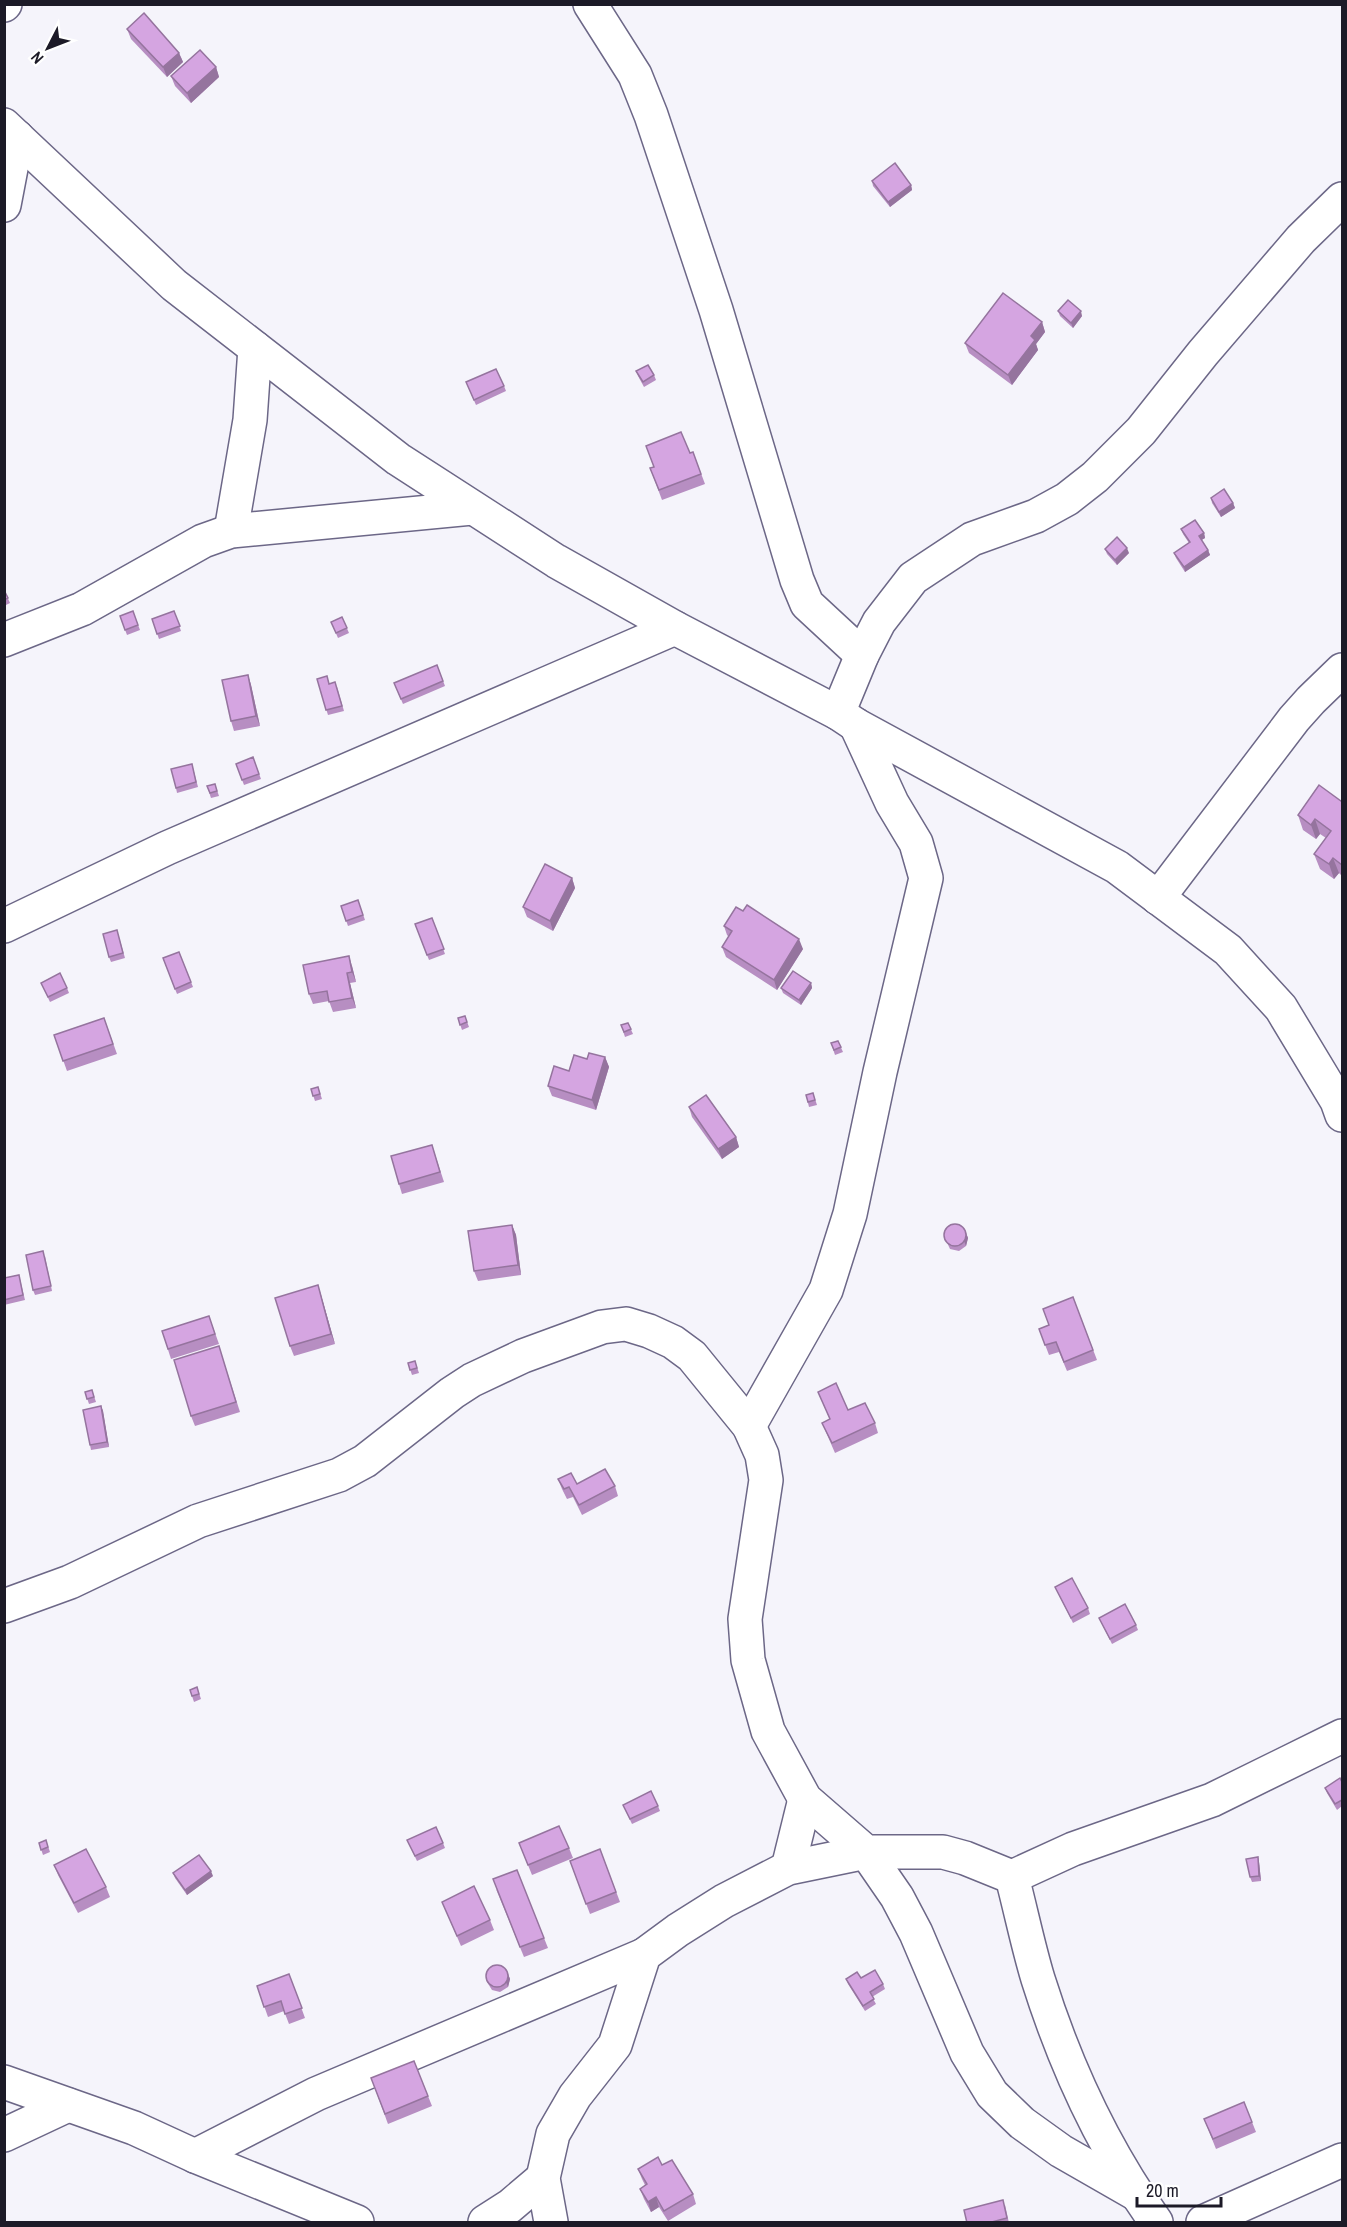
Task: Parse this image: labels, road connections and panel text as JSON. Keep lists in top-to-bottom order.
{
  "scale_bar": "20 m",
  "north": "bottom left"
}
